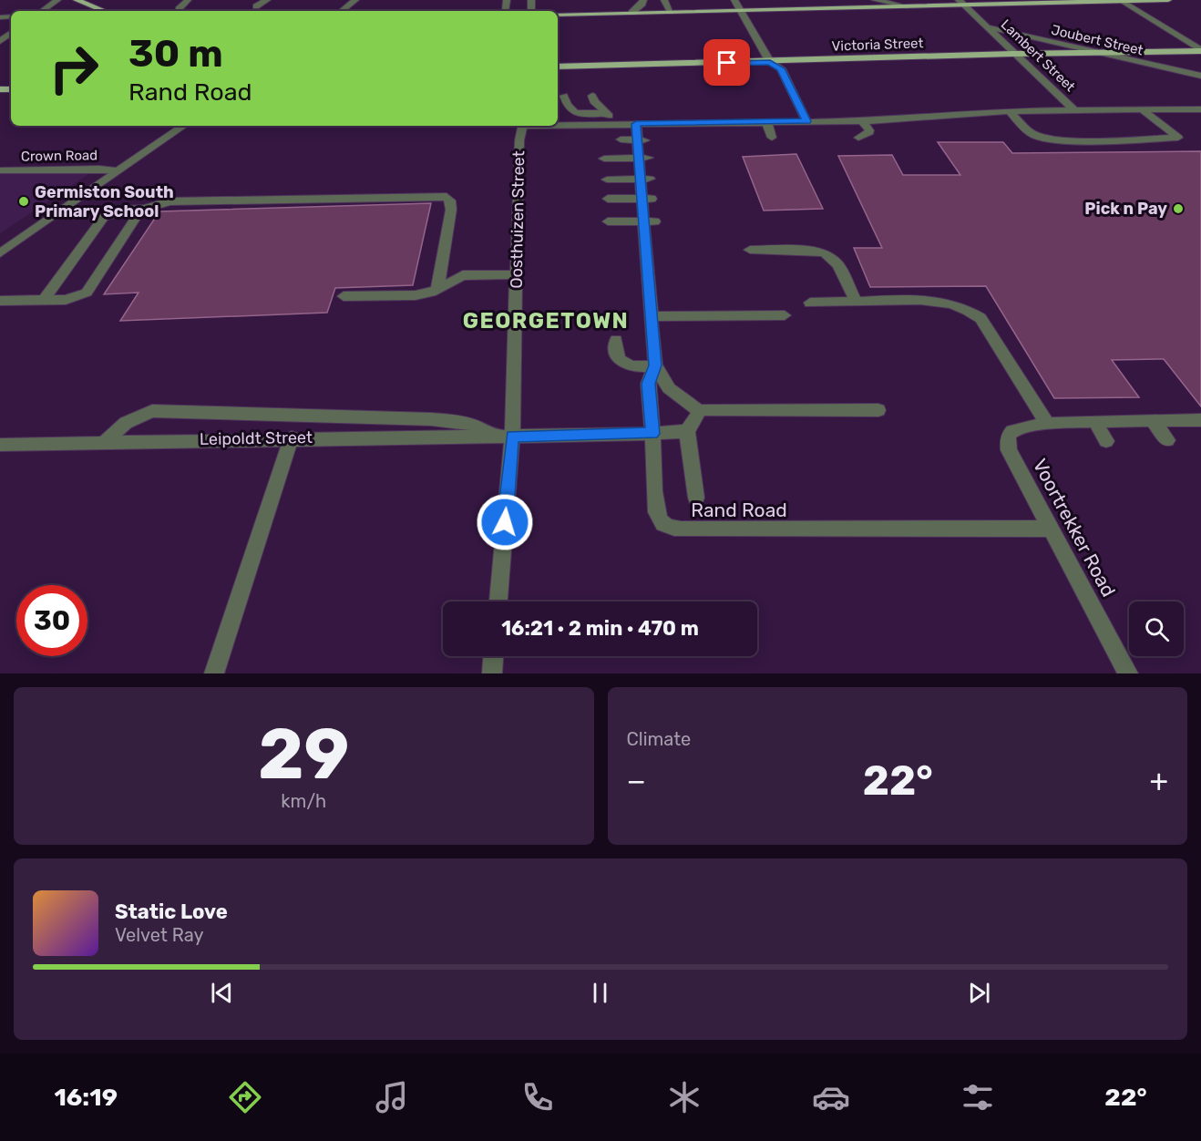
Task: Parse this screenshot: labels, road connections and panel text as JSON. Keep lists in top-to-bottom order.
{
  "streets": {
    "main road": ["Victoria Street"],
    "street": [
      "Joubert Street",
      "Lambert Street",
      "Crown Road",
      "Oosthuizen Street",
      "Leipoldt Street",
      "Rand Road",
      "Voortrekker Road"
    ]
  },
  "crossings": [
    ["Joubert Street", "Victoria Street"],
    ["Joubert Street", "Lambert Street"],
    ["Victoria Street", "Lambert Street"],
    ["Oosthuizen Street", "Leipoldt Street"],
    ["Rand Road", "Voortrekker Road"]
  ],
  "districts": ["GEORGETOWN"],
  "places": ["Germiston South Primary School", "Pick n Pay"],
  "page": {
    "turn": ["30 m", "Rand Road"],
    "limit": "30",
    "trip": "16:21 · 2 min · 470 m",
    "tile": [
      ["29", "km/h"],
      "Climate"
    ],
    "heat": ["−", "22°", "+"],
    "song": ["Static Love", "Velvet Ray"],
    "tabs": ["16:19", "22°"]
  }
}
